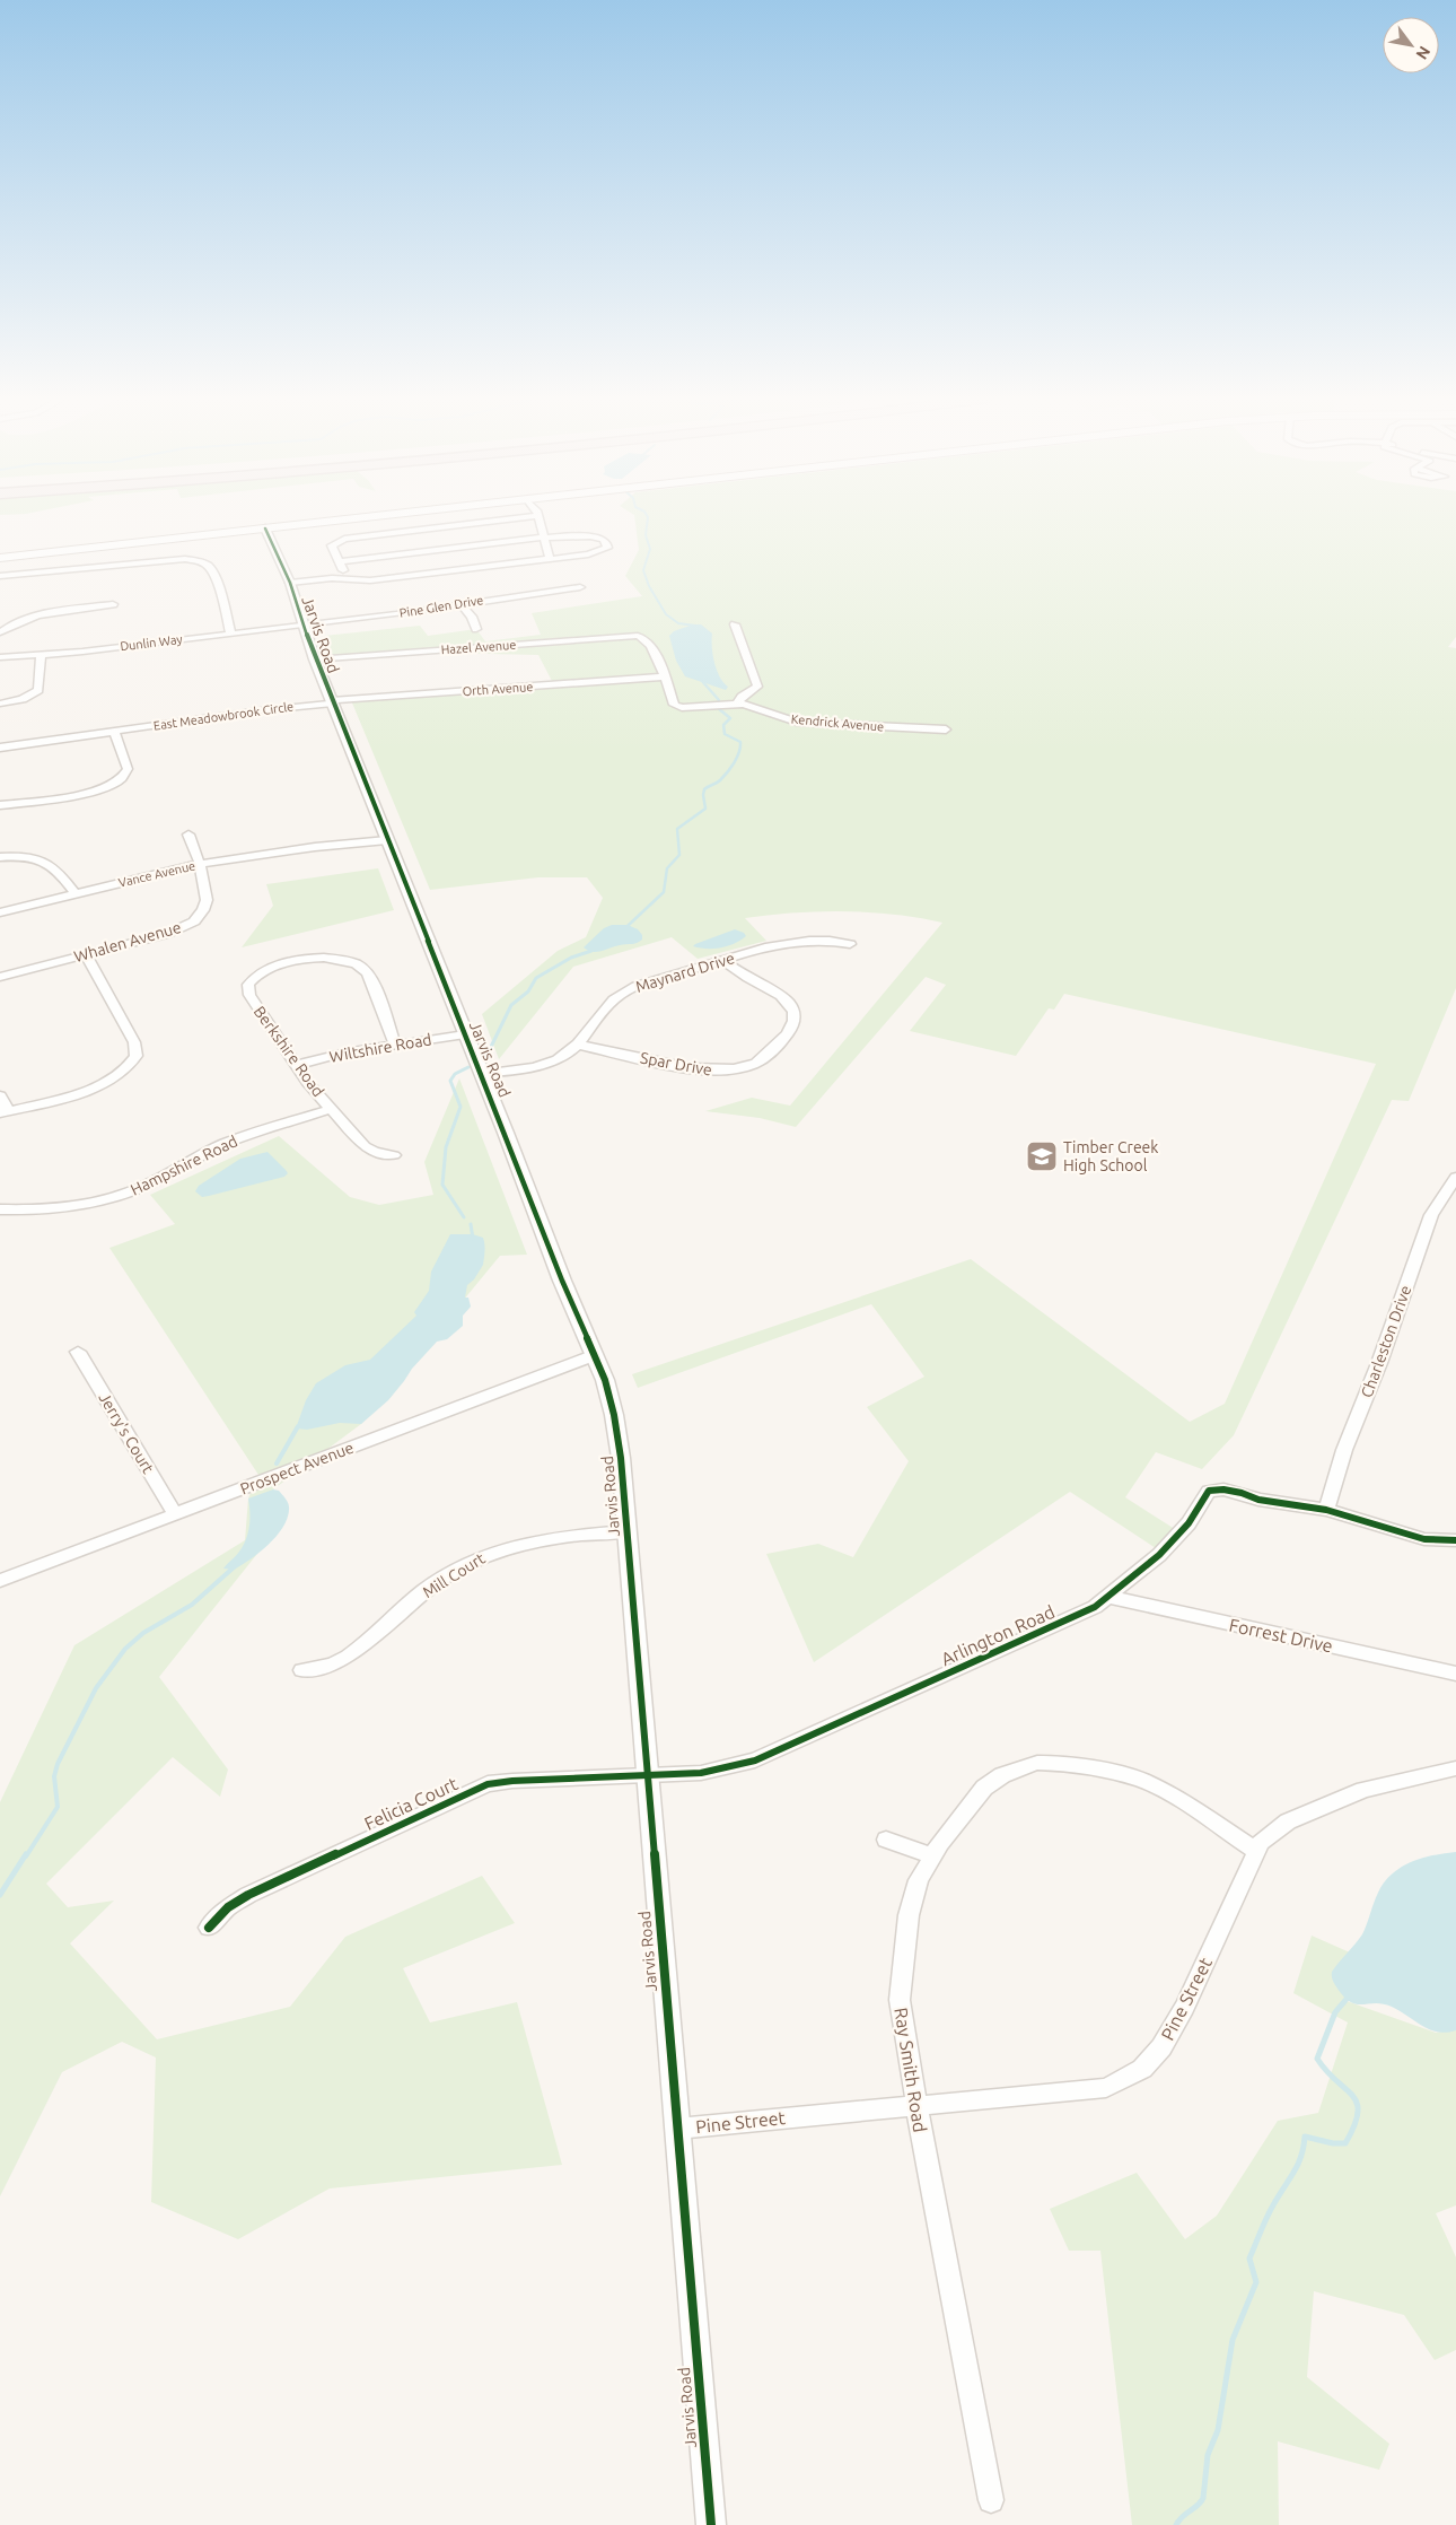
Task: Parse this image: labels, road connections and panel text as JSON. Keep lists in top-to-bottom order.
{
  "streets": {
    "street": [
      "Pine Glen Drive",
      "Jarvis Road",
      "Dunlin Way",
      "Hazel Avenue",
      "Orth Avenue",
      "East Meadowbrook Circle",
      "Kendrick Avenue",
      "Vance Avenue",
      "Whalen Avenue",
      "Maynard Drive",
      "Wiltshire Road",
      "Berkshire Road",
      "Spar Drive",
      "Hampshire Road",
      "Charleston Drive",
      "Jerry's Court",
      "Prospect Avenue",
      "Mill Court",
      "Arlington Road",
      "Forrest Drive",
      "Felicia Court",
      "Pine Street",
      "Ray Smith Road"
    ]
  },
  "crossings": [
    ["Pine Glen Drive", "Jarvis Road"],
    ["Pine Glen Drive", "Dunlin Way"],
    ["Jarvis Road", "Dunlin Way"],
    ["Jarvis Road", "Hazel Avenue"],
    ["Jarvis Road", "Orth Avenue"],
    ["Jarvis Road", "East Meadowbrook Circle"],
    ["Jarvis Road", "Vance Avenue"],
    ["Jarvis Road", "Maynard Drive"],
    ["Jarvis Road", "Wiltshire Road"],
    ["Jarvis Road", "Prospect Avenue"],
    ["Jarvis Road", "Mill Court"],
    ["Jarvis Road", "Arlington Road"],
    ["Jarvis Road", "Felicia Court"],
    ["Jarvis Road", "Pine Street"],
    ["Hazel Avenue", "Kendrick Avenue"],
    ["Orth Avenue", "East Meadowbrook Circle"],
    ["Orth Avenue", "Kendrick Avenue"],
    ["Vance Avenue", "Whalen Avenue"],
    ["Maynard Drive", "Spar Drive"],
    ["Wiltshire Road", "Berkshire Road"],
    ["Berkshire Road", "Hampshire Road"],
    ["Charleston Drive", "Arlington Road"],
    ["Jerry's Court", "Prospect Avenue"],
    ["Arlington Road", "Forrest Drive"],
    ["Arlington Road", "Felicia Court"],
    ["Pine Street", "Ray Smith Road"]
  ],
  "places": {
    "school or university": ["Timber Creek High School"]
  },
  "north": "bottom right"
}
